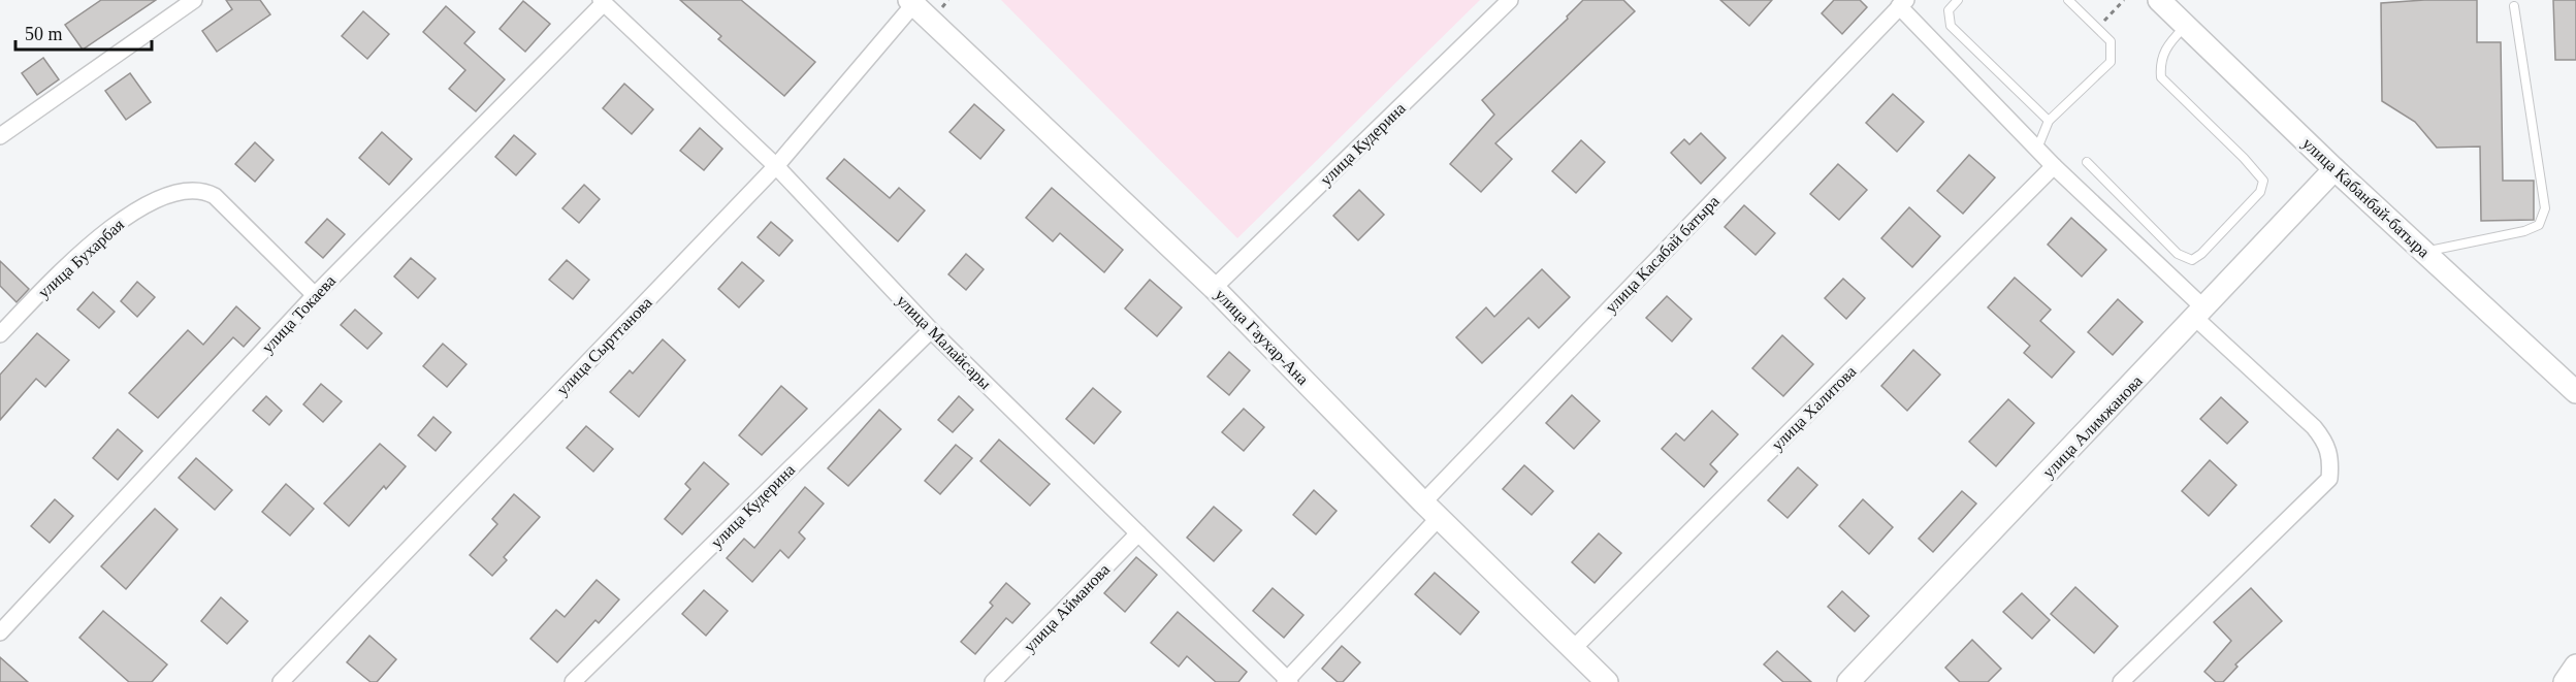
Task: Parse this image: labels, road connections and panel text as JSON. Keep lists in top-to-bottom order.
{
  "streets": {
    "street": [
      "улица Кудерина",
      "улица Кабанбай-батыра",
      "улица Касабай батыра",
      "улица Бухарбая",
      "улица Токаева",
      "улица Гаухар-Ана",
      "улица Малайсары",
      "улица Сырттанова",
      "улица Халитова",
      "улица Алимжанова",
      "улица Айманова"
    ]
  },
  "crossings": [
    ["улица Кудерина", "улица Гаухар-Ана"],
    ["улица Кудерина", "улица Малайсары"],
    ["улица Кабанбай-батыра", "улица Алимжанова"],
    ["улица Касабай батыра", "улица Гаухар-Ана"],
    ["улица Бухарбая", "улица Токаева"],
    ["улица Токаева", "улица Малайсары"],
    ["улица Гаухар-Ана", "улица Сырттанова"],
    ["улица Гаухар-Ана", "улица Халитова"],
    ["улица Малайсары", "улица Сырттанова"],
    ["улица Малайсары", "улица Айманова"]
  ],
  "scale_bar": "50 m"
}
